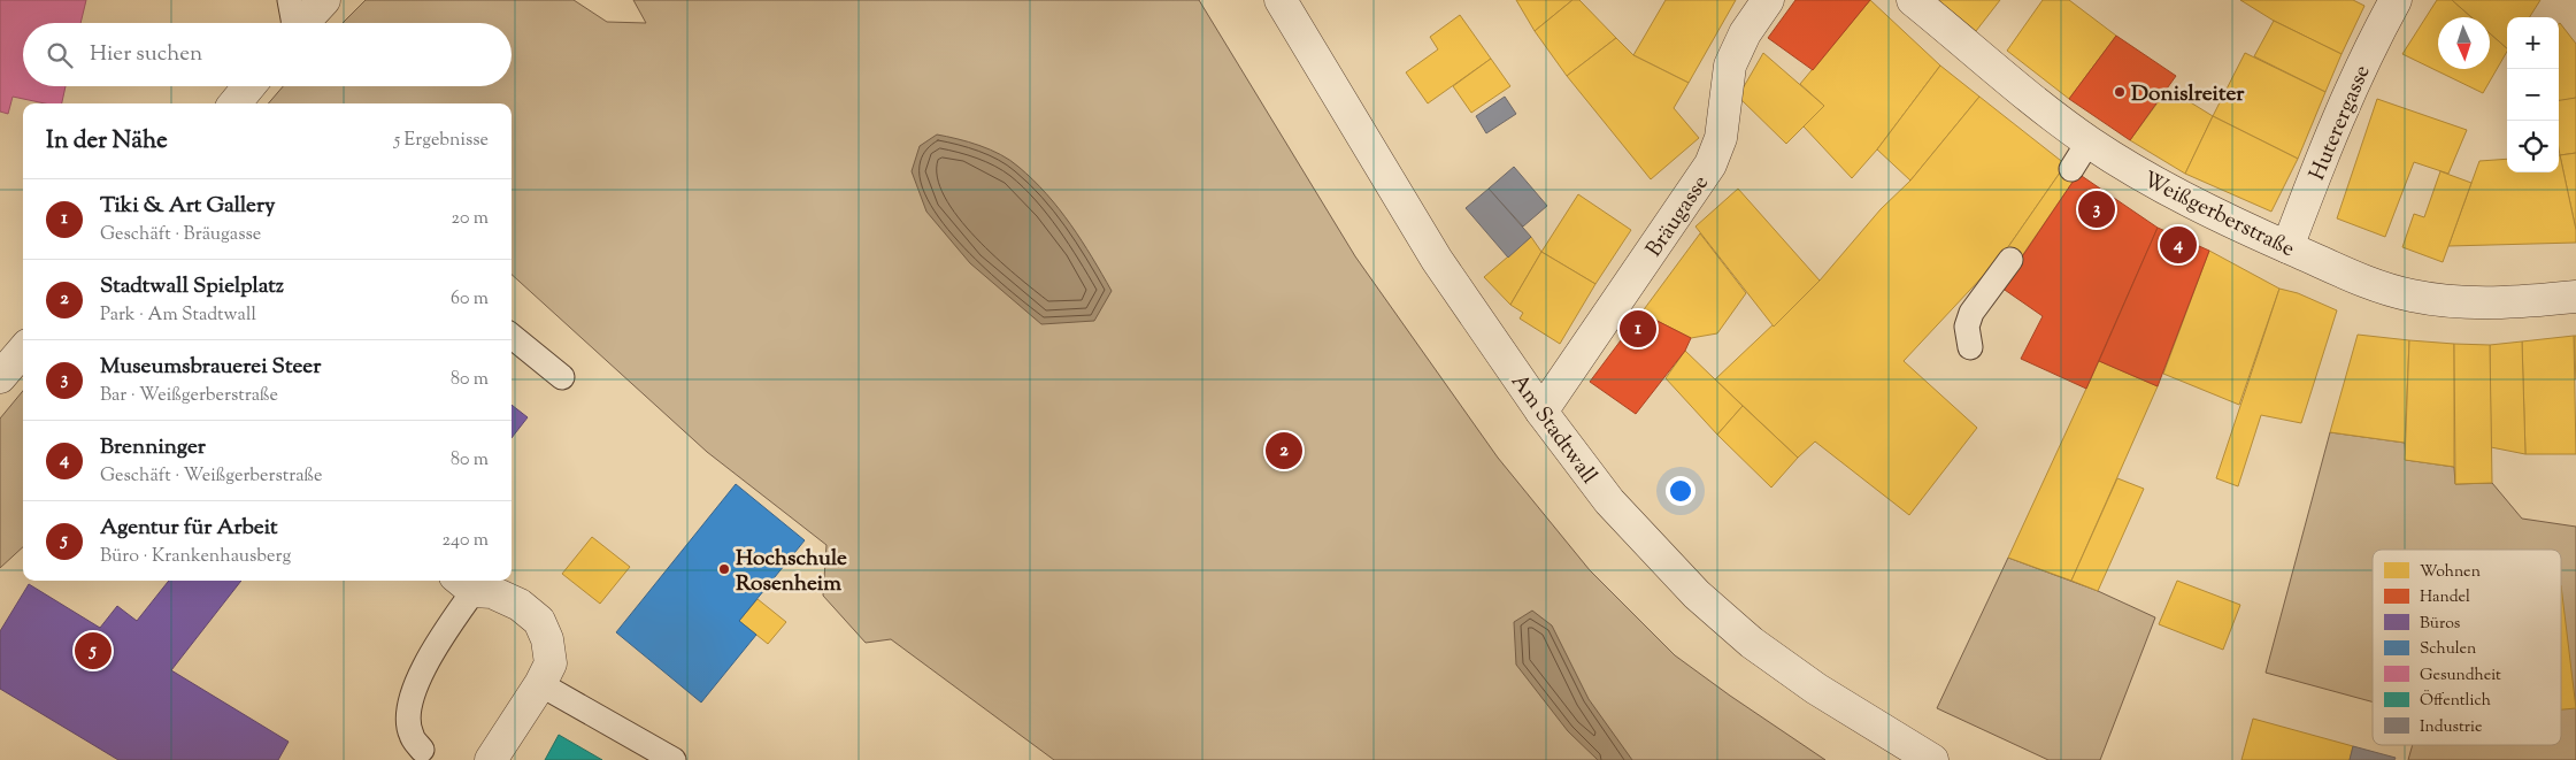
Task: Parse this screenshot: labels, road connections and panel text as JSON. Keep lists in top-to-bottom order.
{
  "streets": {
    "street": [
      "Huterergasse",
      "Weißgerberstraße",
      "Bräugasse",
      "Am Stadtwall"
    ]
  },
  "crossings": [
    ["Huterergasse", "Weißgerberstraße"],
    ["Bräugasse", "Am Stadtwall"]
  ],
  "places": ["Donislreiter", "Hochschule Rosenheim"],
  "legend": [
    "Wohnen",
    "Handel",
    "Büros",
    "Schulen",
    "Gesundheit",
    "Öffentlich",
    "Industrie"
  ],
  "north": "bottom",
  "page": {
    "map_buttons": ["+", "−"],
    "search": "Hier suchen",
    "heading": ["In der Nähe", "5 Ergebnisse"],
    "list": [
      {
        "mark": "1",
        "name": "Tiki & Art Gallery",
        "note": "Geschäft · Bräugasse",
        "value": "20 m"
      },
      {
        "mark": "2",
        "name": "Stadtwall Spielplatz",
        "note": "Park · Am Stadtwall",
        "value": "60 m"
      },
      {
        "mark": "3",
        "name": "Museumsbrauerei Steer",
        "note": "Bar · Weißgerberstraße",
        "value": "80 m"
      },
      {
        "mark": "4",
        "name": "Brenninger",
        "note": "Geschäft · Weißgerberstraße",
        "value": "80 m"
      },
      {
        "mark": "5",
        "name": "Agentur für Arbeit",
        "note": "Büro · Krankenhausberg",
        "value": "240 m"
      }
    ],
    "pins": [
      "3",
      "4",
      "1",
      "2",
      "5"
    ]
  }
}
